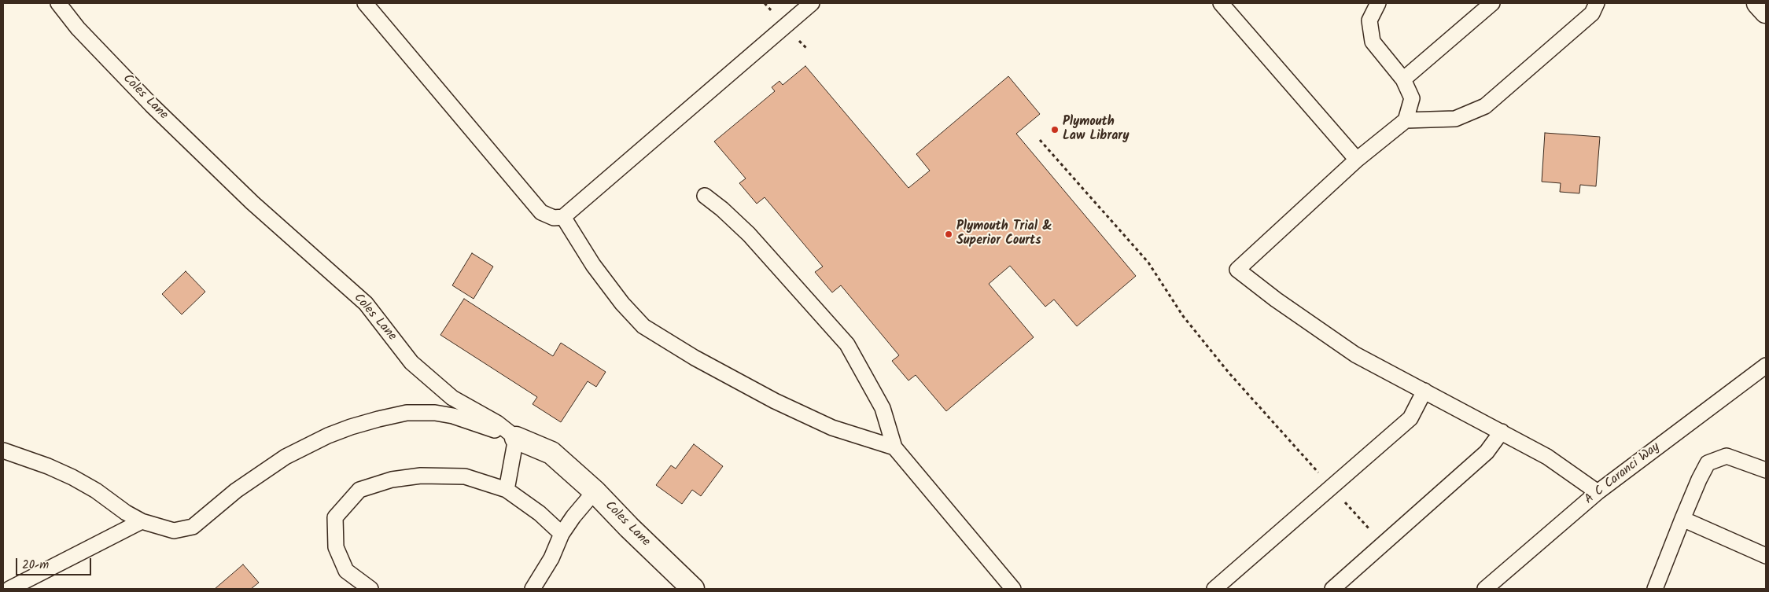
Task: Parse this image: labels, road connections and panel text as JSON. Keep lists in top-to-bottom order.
{
  "streets": {
    "street": ["Coles Lane"],
    "lane": ["A C Caranci Way"]
  },
  "places": ["Plymouth Law Library", "Plymouth Trial & Superior Courts"],
  "scale_bar": "20 m"
}
